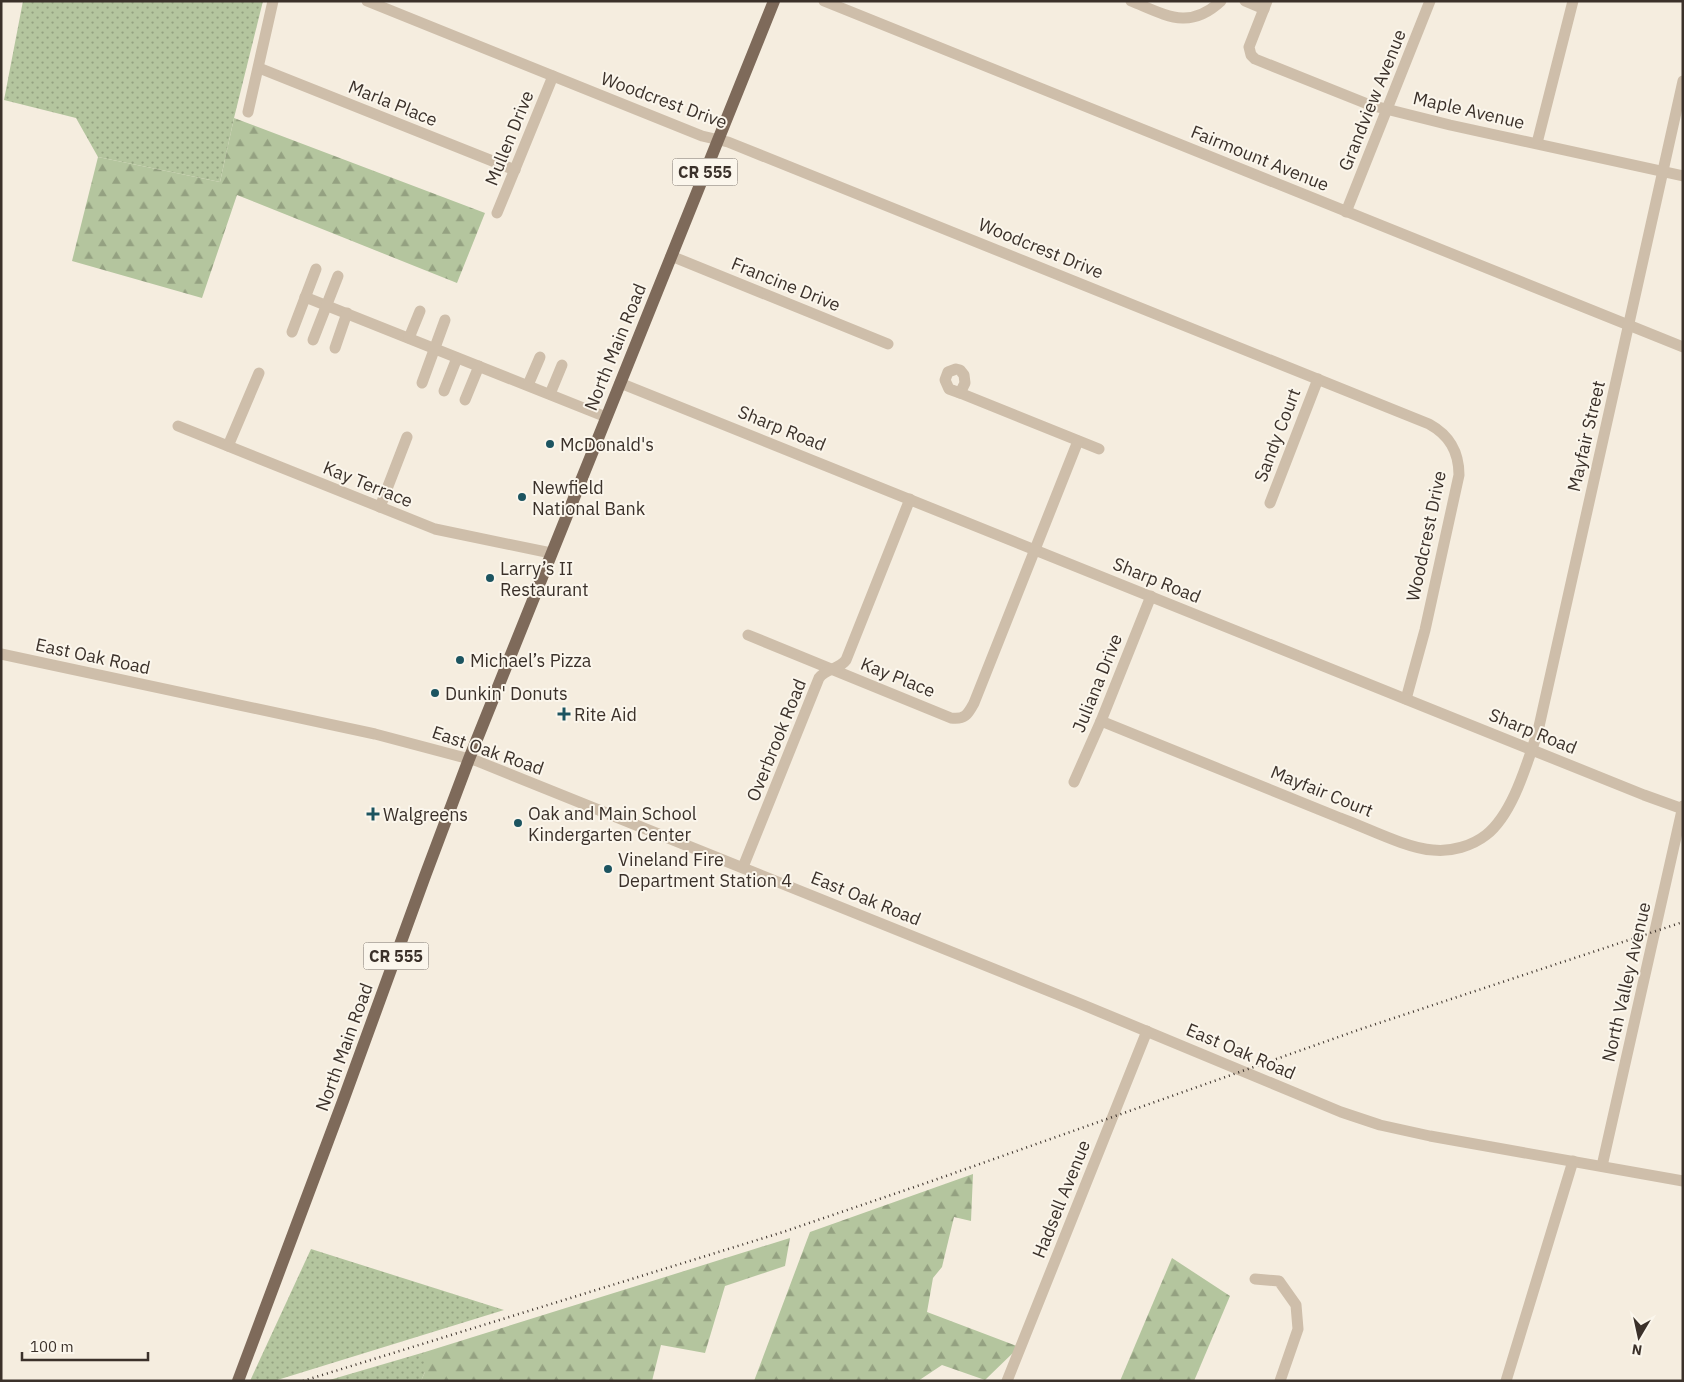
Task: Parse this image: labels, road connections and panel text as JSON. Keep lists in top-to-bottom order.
{
  "streets": {
    "main road": ["CR 555", "North Main Road"],
    "street": [
      "Woodcrest Drive",
      "Grandview Avenue",
      "Marla Place",
      "Maple Avenue",
      "Mullen Drive",
      "Fairmount Avenue",
      "Francine Drive",
      "Sharp Road",
      "Sandy Court",
      "Mayfair Street",
      "Kay Terrace",
      "East Oak Road",
      "Kay Place",
      "Juliana Drive",
      "Overbrook Road",
      "Mayfair Court",
      "North Valley Avenue",
      "Hadsell Avenue"
    ]
  },
  "crossings": [
    ["Woodcrest Drive", "Mullen Drive"],
    ["Woodcrest Drive", "North Main Road"],
    ["Woodcrest Drive", "Sharp Road"],
    ["Woodcrest Drive", "Sandy Court"],
    ["Grandview Avenue", "Maple Avenue"],
    ["Grandview Avenue", "Fairmount Avenue"],
    ["Marla Place", "Mullen Drive"],
    ["Maple Avenue", "Mayfair Street"],
    ["Fairmount Avenue", "Mayfair Street"],
    ["Francine Drive", "North Main Road"],
    ["North Main Road", "Sharp Road"],
    ["North Main Road", "Kay Terrace"],
    ["North Main Road", "East Oak Road"],
    ["Sharp Road", "Mayfair Street"],
    ["Sharp Road", "Kay Place"],
    ["Sharp Road", "Juliana Drive"],
    ["Sharp Road", "Overbrook Road"],
    ["Sharp Road", "North Valley Avenue"],
    ["Mayfair Street", "Mayfair Court"],
    ["East Oak Road", "Overbrook Road"],
    ["East Oak Road", "North Valley Avenue"],
    ["East Oak Road", "Hadsell Avenue"],
    ["Kay Place", "Overbrook Road"],
    ["Juliana Drive", "Mayfair Court"]
  ],
  "places": {
    "other": [
      "McDonald's",
      "Newfield National Bank",
      "Larry’s II Restaurant",
      "Michael’s Pizza",
      "Dunkin' Donuts",
      "Oak and Main School Kindergarten Center",
      "Vineland Fire Department Station 4"
    ],
    "health": ["Rite Aid", "Walgreens"]
  },
  "scale_bar": "100 m",
  "north": "bottom"
}
